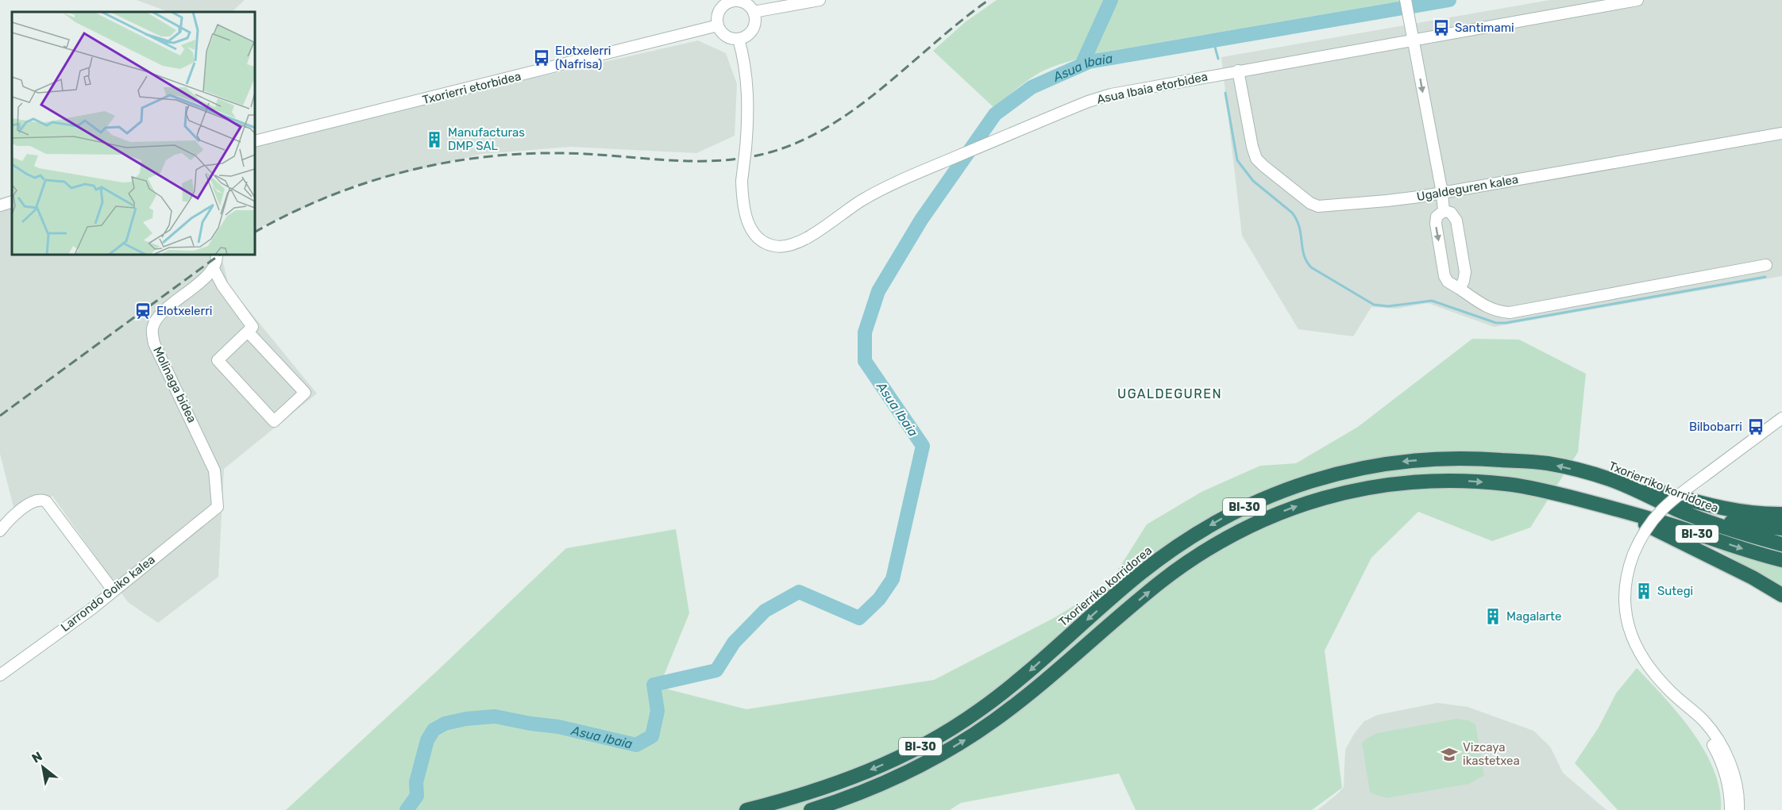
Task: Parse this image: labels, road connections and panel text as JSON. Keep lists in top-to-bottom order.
{
  "streets": {
    "highway": ["Txorierriko korridorea", "BI-30"],
    "street": [
      "Txorierri etorbidea",
      "Asua Ibaia etorbidea",
      "Ugaldeguren kalea",
      "Molinaga bidea",
      "Larrondo Goiko kalea"
    ]
  },
  "crossings": [
    ["Txorierri etorbidea", "Asua Ibaia etorbidea"],
    ["Asua Ibaia etorbidea", "Ugaldeguren kalea"],
    ["Molinaga bidea", "Larrondo Goiko kalea"]
  ],
  "districts": ["UGALDEGUREN"],
  "water": ["Asua Ibaia"],
  "places": {
    "bus stop": ["Santimami", "Elotxelerri (Nafrisa)", "Bilbobarri"],
    "building": ["Manufacturas DMP SAL", "Sutegi", "Magalarte"],
    "station": ["Elotxelerri"],
    "school or university": ["Vizcaya ikastetxea"]
  },
  "north": "top left"
}
